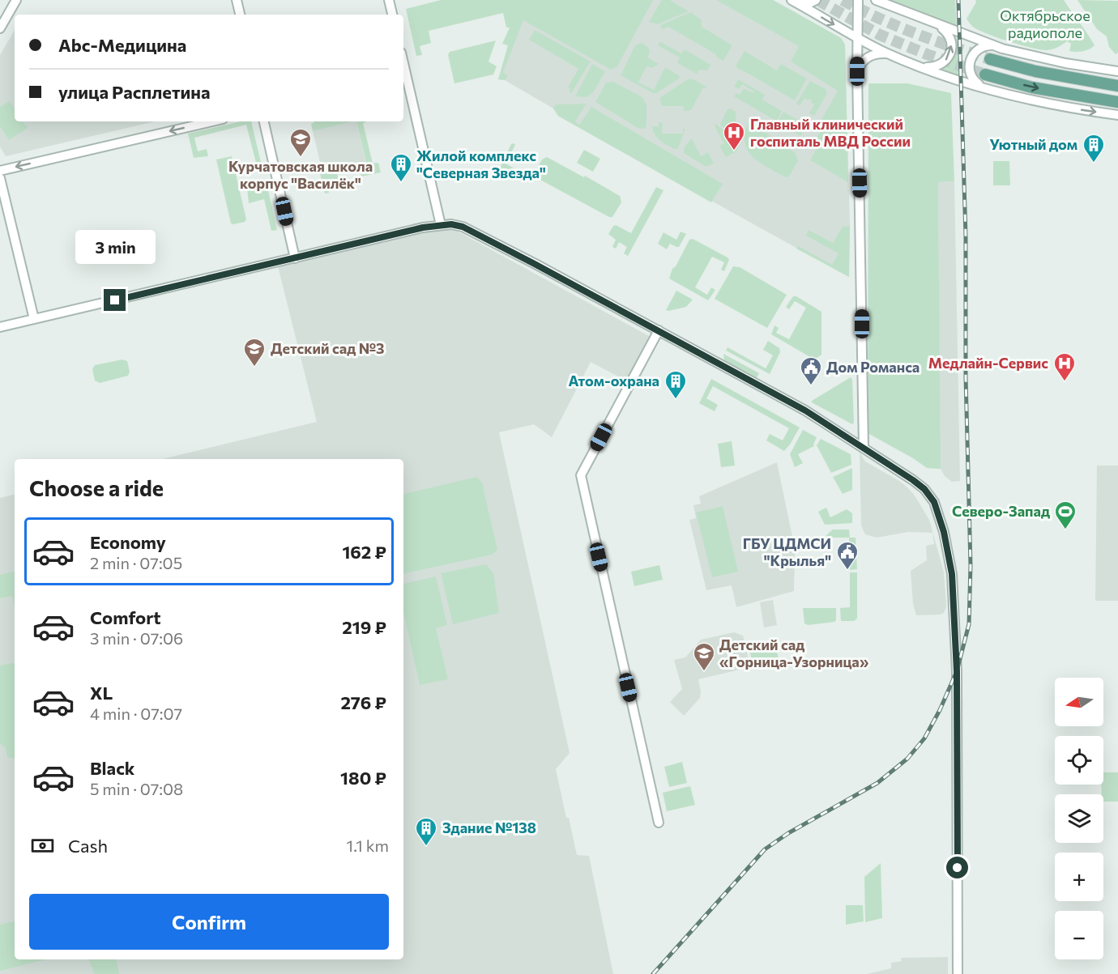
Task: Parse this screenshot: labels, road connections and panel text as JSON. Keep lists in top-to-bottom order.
{
  "parks": ["Октябрьское радиополе"],
  "places": {
    "hospital": ["Главный клинический госпиталь МВД России", "Медлайн-Сервис"],
    "school or university": ["Курчатовская школа корпус \"Василёк\"", "Детский сад №3", "Детский сад «Горница-Узорница»"],
    "building": [
      "Уютный дом",
      "Жилой комплекс \"Северная Звезда\"",
      "Атом-охрана",
      "Здание №138"
    ],
    "public building": ["Дом Романса", "ГБУ ЦДМСИ \"Крылья\""],
    "sports": ["Северо-Запад"]
  },
  "north": "left",
  "page": {
    "banner": ["Abc-Медицина", "улица Расплетина"],
    "bubble": "3 min",
    "heading": "Choose a ride",
    "list": [
      {
        "name": "Economy",
        "note": "2 min · 07:05",
        "value": "162 ₽"
      },
      {
        "name": "Comfort",
        "note": "3 min · 07:06",
        "value": "219 ₽"
      },
      {
        "name": "XL",
        "note": "4 min · 07:07",
        "value": "276 ₽"
      },
      {
        "name": "Black",
        "note": "5 min · 07:08",
        "value": "180 ₽"
      }
    ],
    "map_buttons": ["+", "−"],
    "pay": ["Cash", "1.1 km"],
    "buttons": "Confirm"
  }
}
